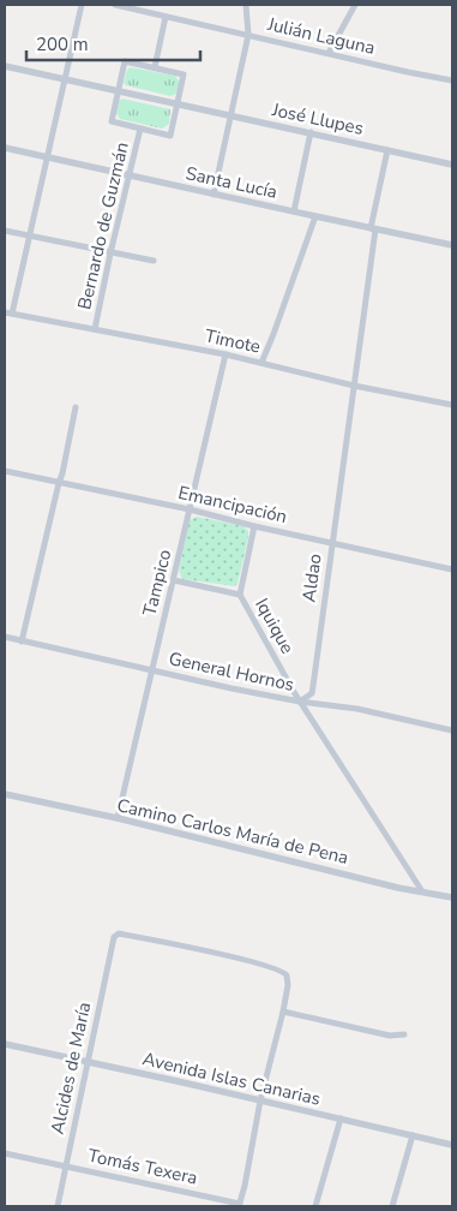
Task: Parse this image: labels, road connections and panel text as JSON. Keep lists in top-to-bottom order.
{
  "streets": {
    "street": [
      "Julián Laguna",
      "José Llupes",
      "Santa Lucía",
      "Bernardo de Guzmán",
      "Timote",
      "Emancipación",
      "Aldao",
      "Tampico",
      "Iquique",
      "General Hornos",
      "Camino Carlos María de Pena",
      "Alcides de María",
      "Avenida Islas Canarias",
      "Tomás Texera"
    ]
  },
  "crossings": [
    ["José Llupes", "Aldao"],
    ["Santa Lucía", "Bernardo de Guzmán"],
    ["Santa Lucía", "Aldao"],
    ["Bernardo de Guzmán", "Timote"],
    ["Timote", "Aldao"],
    ["Timote", "Tampico"],
    ["Emancipación", "Aldao"],
    ["Emancipación", "Tampico"],
    ["Emancipación", "Iquique"],
    ["Aldao", "Iquique"],
    ["Aldao", "General Hornos"],
    ["Tampico", "General Hornos"],
    ["Tampico", "Camino Carlos María de Pena"],
    ["Iquique", "General Hornos"],
    ["Alcides de María", "Avenida Islas Canarias"],
    ["Alcides de María", "Tomás Texera"]
  ],
  "scale_bar": "200 m"
}
